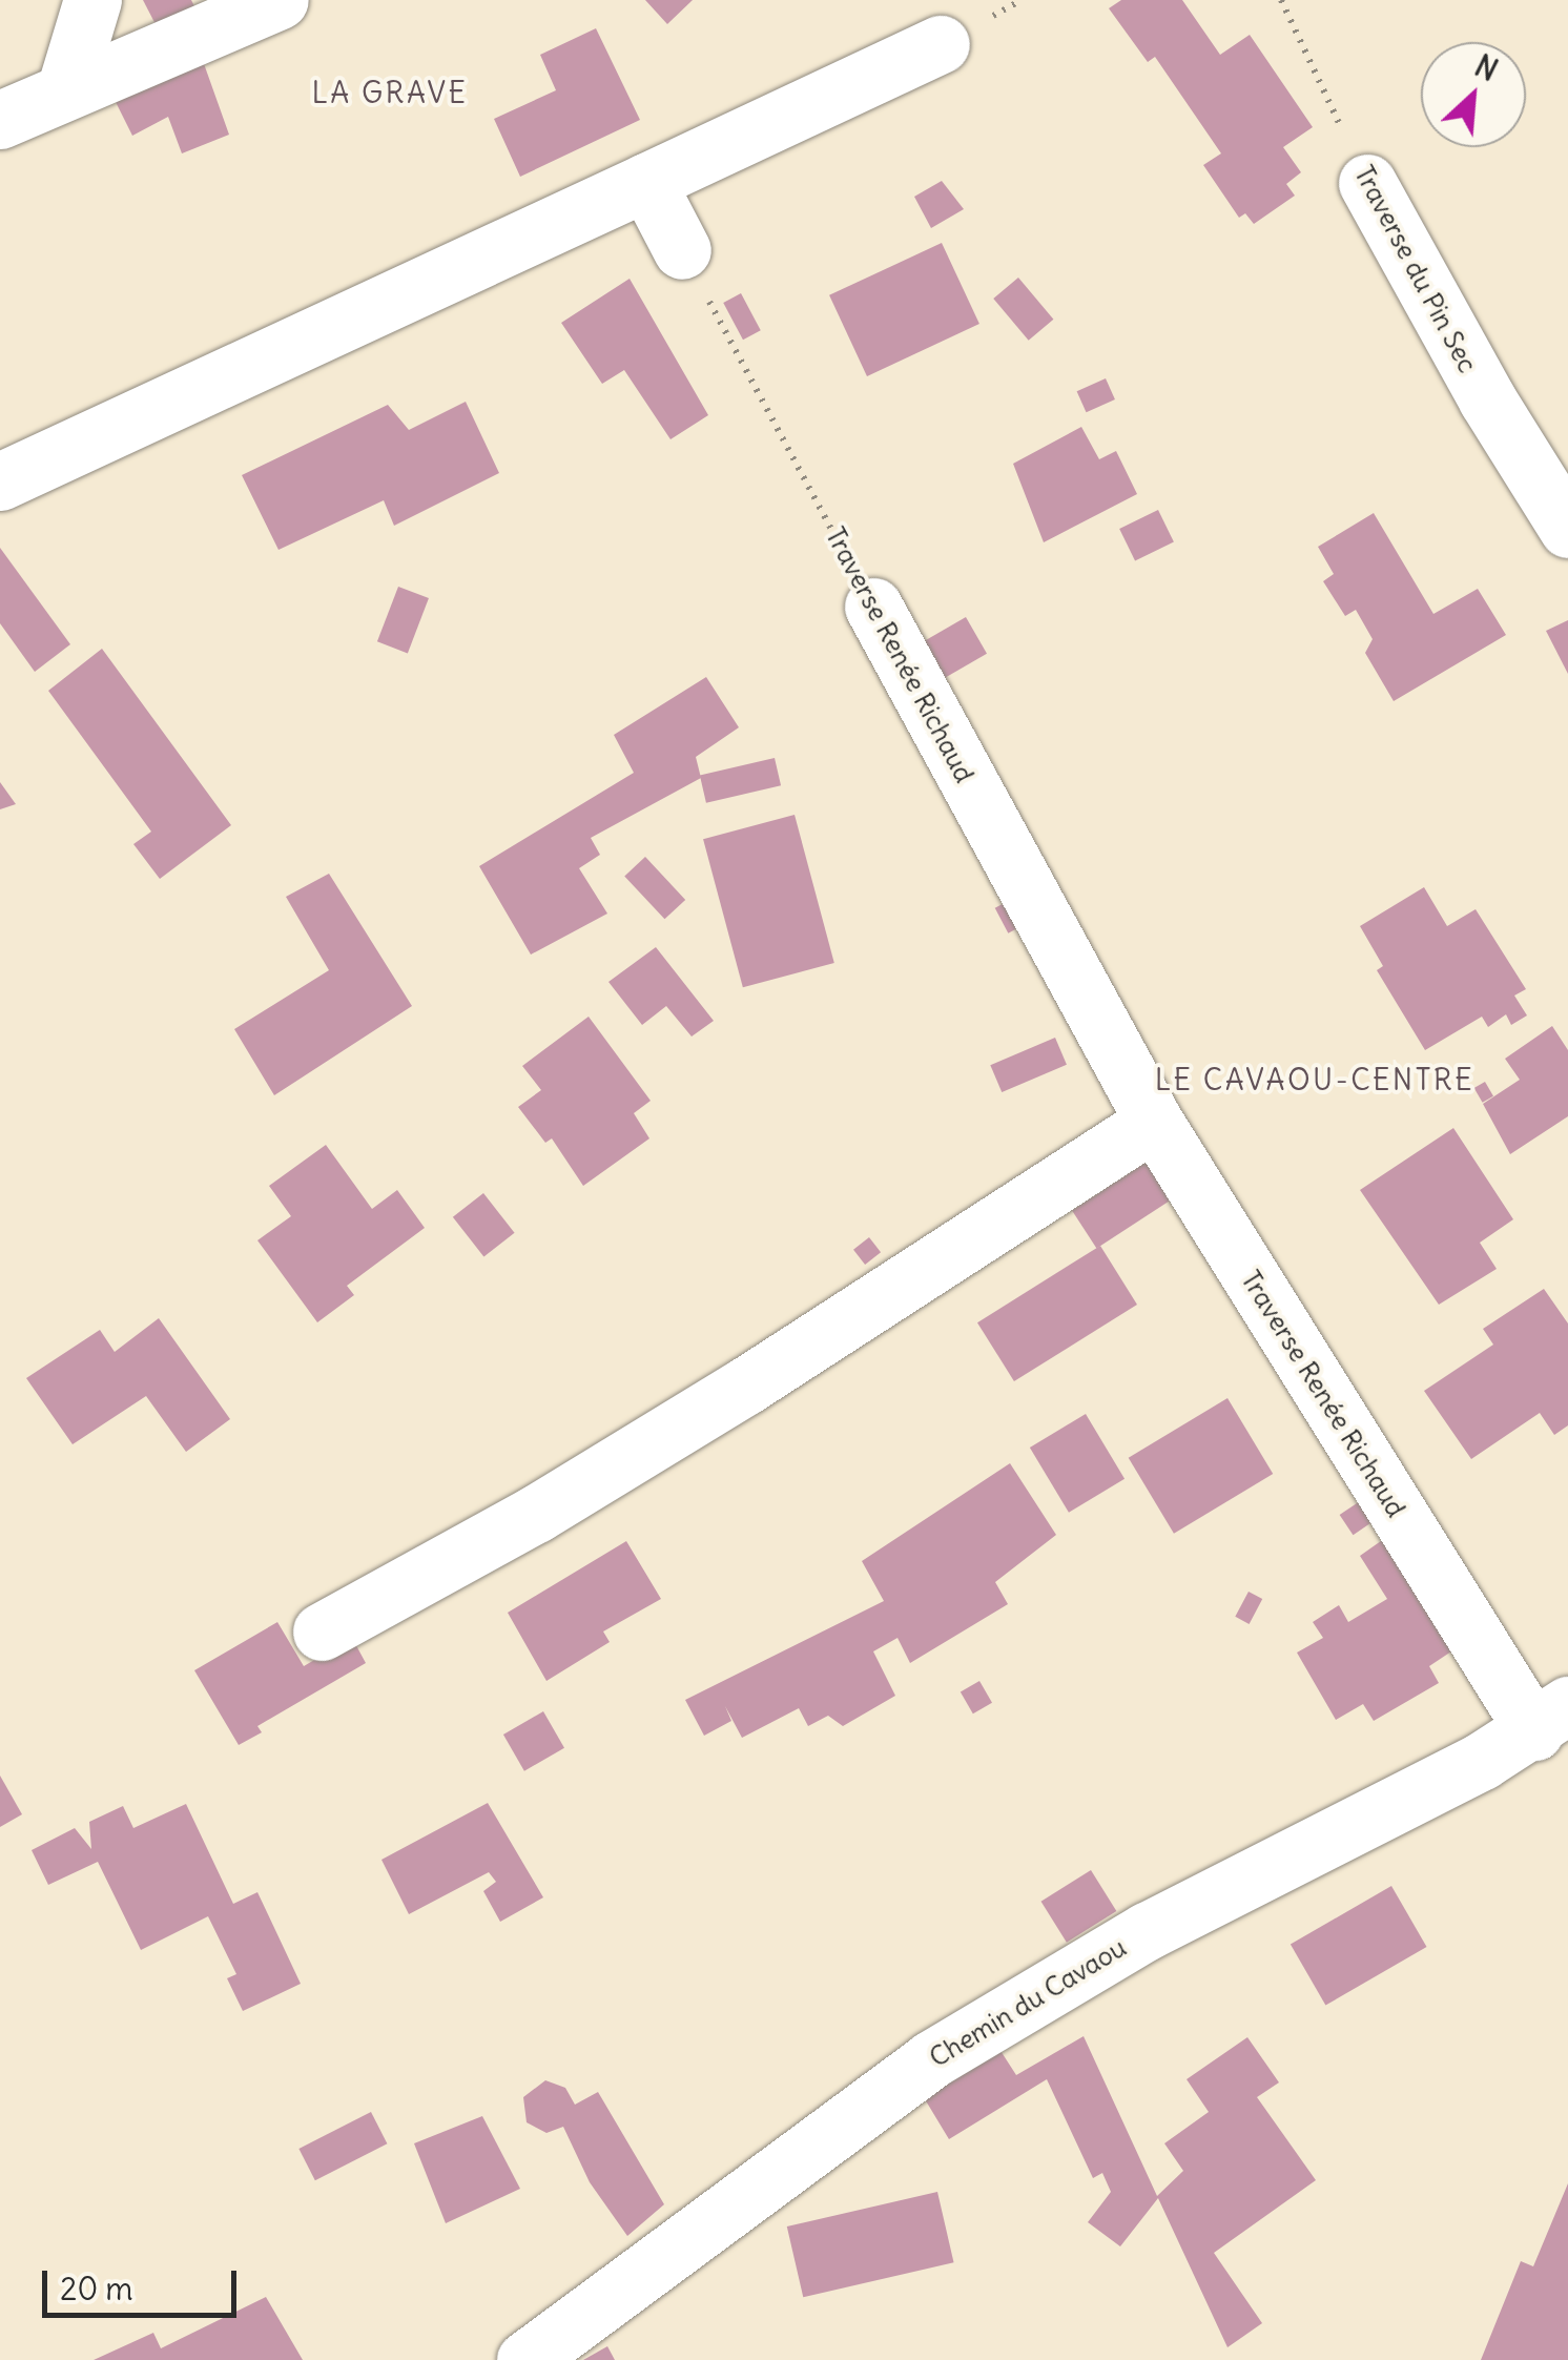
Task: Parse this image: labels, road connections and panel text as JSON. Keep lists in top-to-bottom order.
{
  "streets": {
    "street": ["Traverse du Pin Sec", "Traverse Renée Richaud", "Chemin du Cavaou"]
  },
  "crossings": [
    ["Traverse Renée Richaud", "Chemin du Cavaou"]
  ],
  "districts": ["LA GRAVE", "LE CAVAOU-CENTRE"],
  "scale_bar": "20 m",
  "north": "top right"
}
